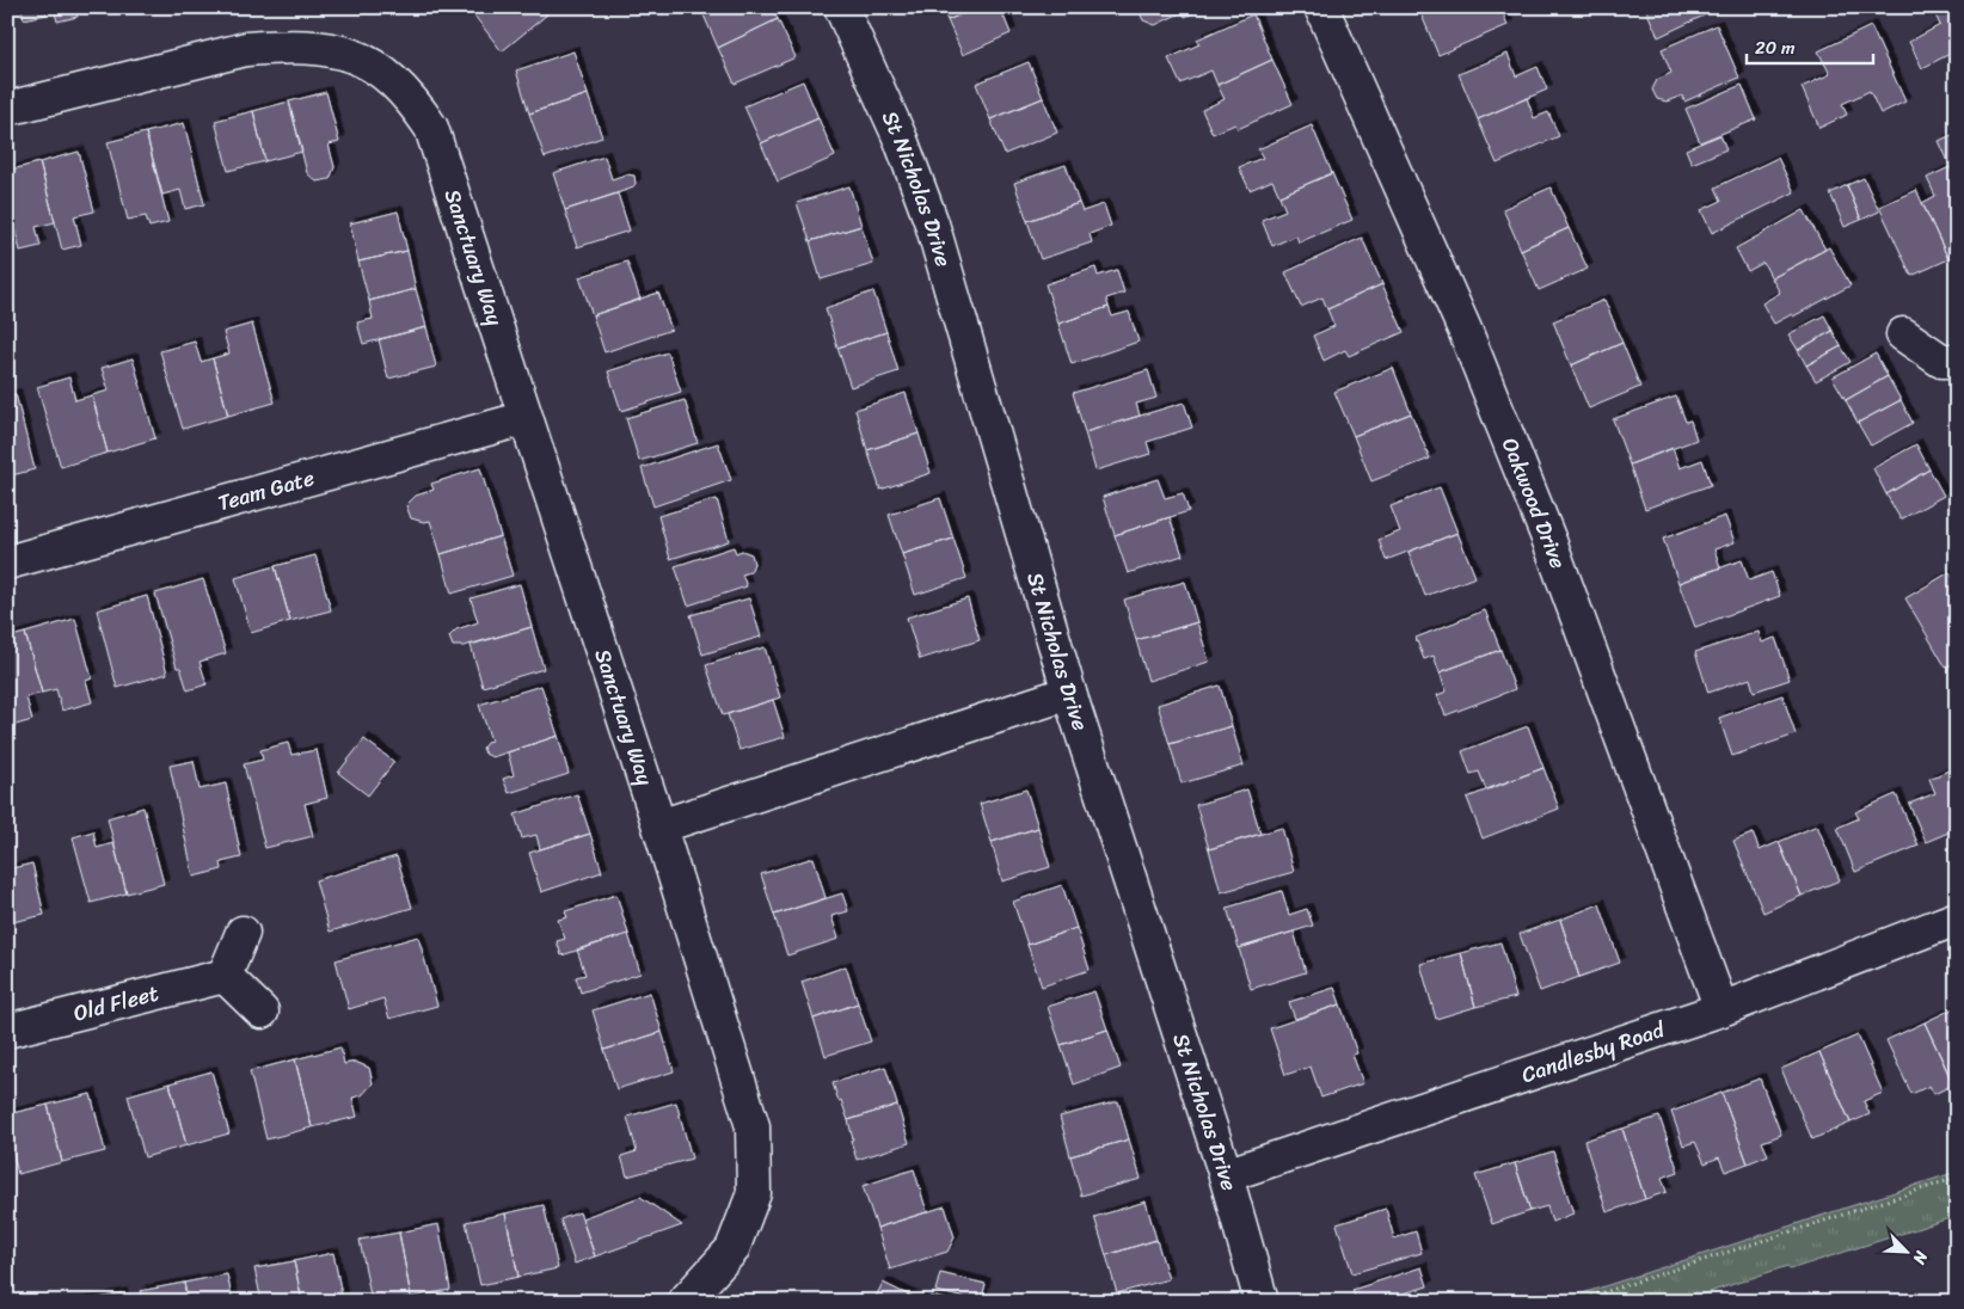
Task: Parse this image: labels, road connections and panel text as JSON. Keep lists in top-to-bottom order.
{
  "streets": {
    "street": [
      "St Nicholas Drive",
      "Sanctuary Way",
      "Team Gate",
      "Oakwood Drive",
      "Old Fleet",
      "Candlesby Road"
    ]
  },
  "crossings": [
    ["St Nicholas Drive", "Candlesby Road"],
    ["Sanctuary Way", "Team Gate"],
    ["Oakwood Drive", "Candlesby Road"]
  ],
  "scale_bar": "20 m",
  "north": "bottom right"
}
